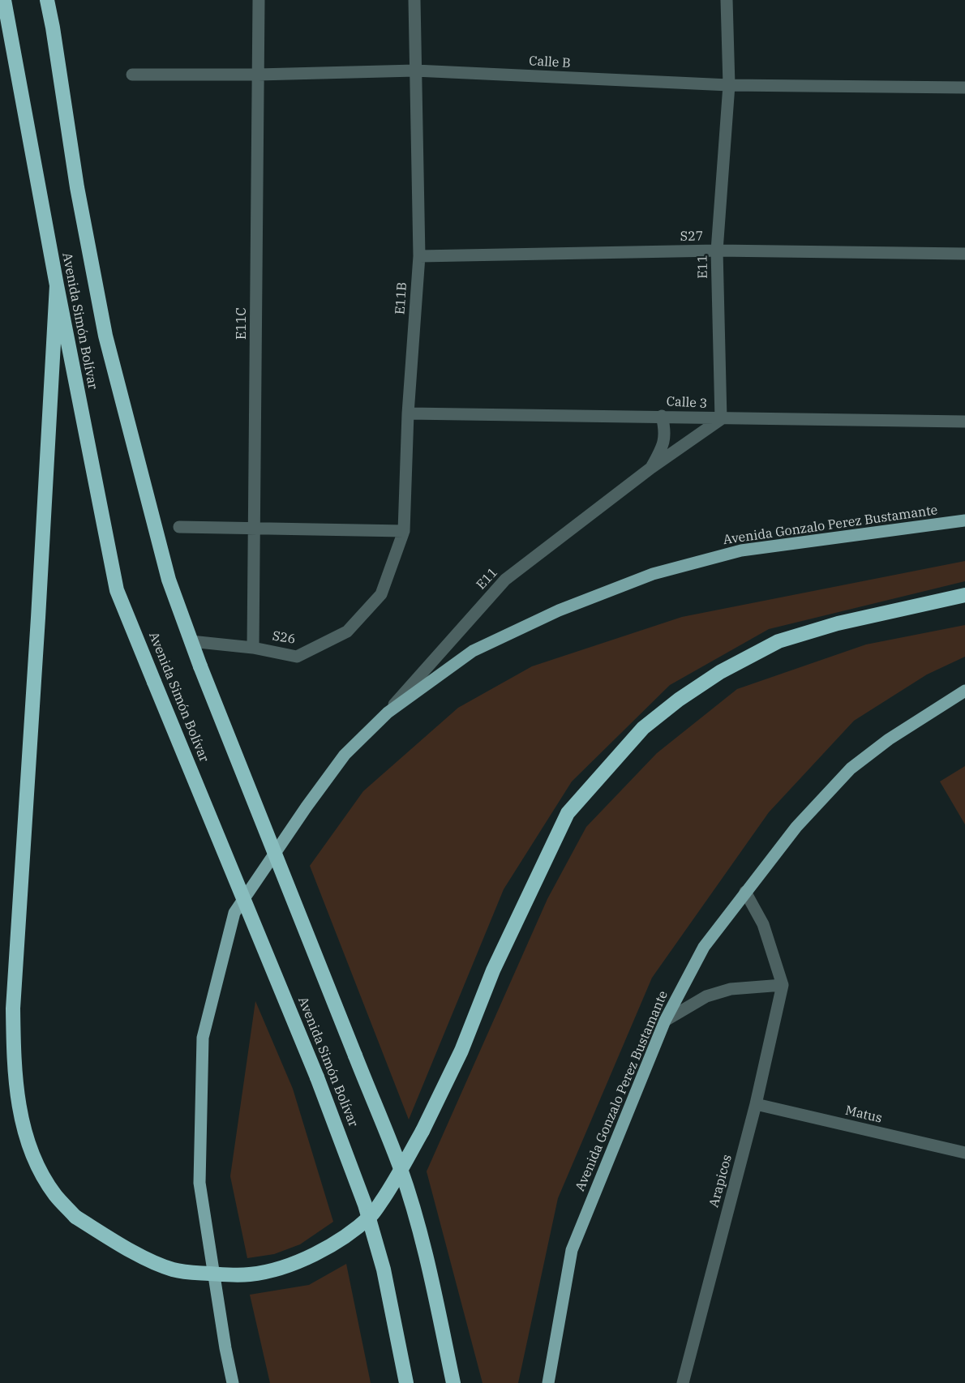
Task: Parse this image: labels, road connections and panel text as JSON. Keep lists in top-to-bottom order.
{
  "streets": {
    "highway": ["Avenida Simón Bolívar"],
    "main road": ["Avenida Gonzalo Perez Bustamante"],
    "street": [
      "Calle B",
      "S27",
      "E11",
      "E11B",
      "E11C",
      "Calle 3",
      "S26",
      "Matus",
      "Arapicos"
    ]
  },
  "crossings": [
    ["Calle B", "E11"],
    ["Calle B", "E11B"],
    ["Calle B", "E11C"],
    ["S27", "E11"],
    ["S27", "E11B"],
    ["E11", "Calle 3"],
    ["E11", "Avenida Gonzalo Perez Bustamante"],
    ["E11B", "Calle 3"],
    ["E11B", "S26"],
    ["Avenida Simón Bolívar", "S26"],
    ["E11C", "S26"],
    ["Matus", "Arapicos"]
  ]
}
